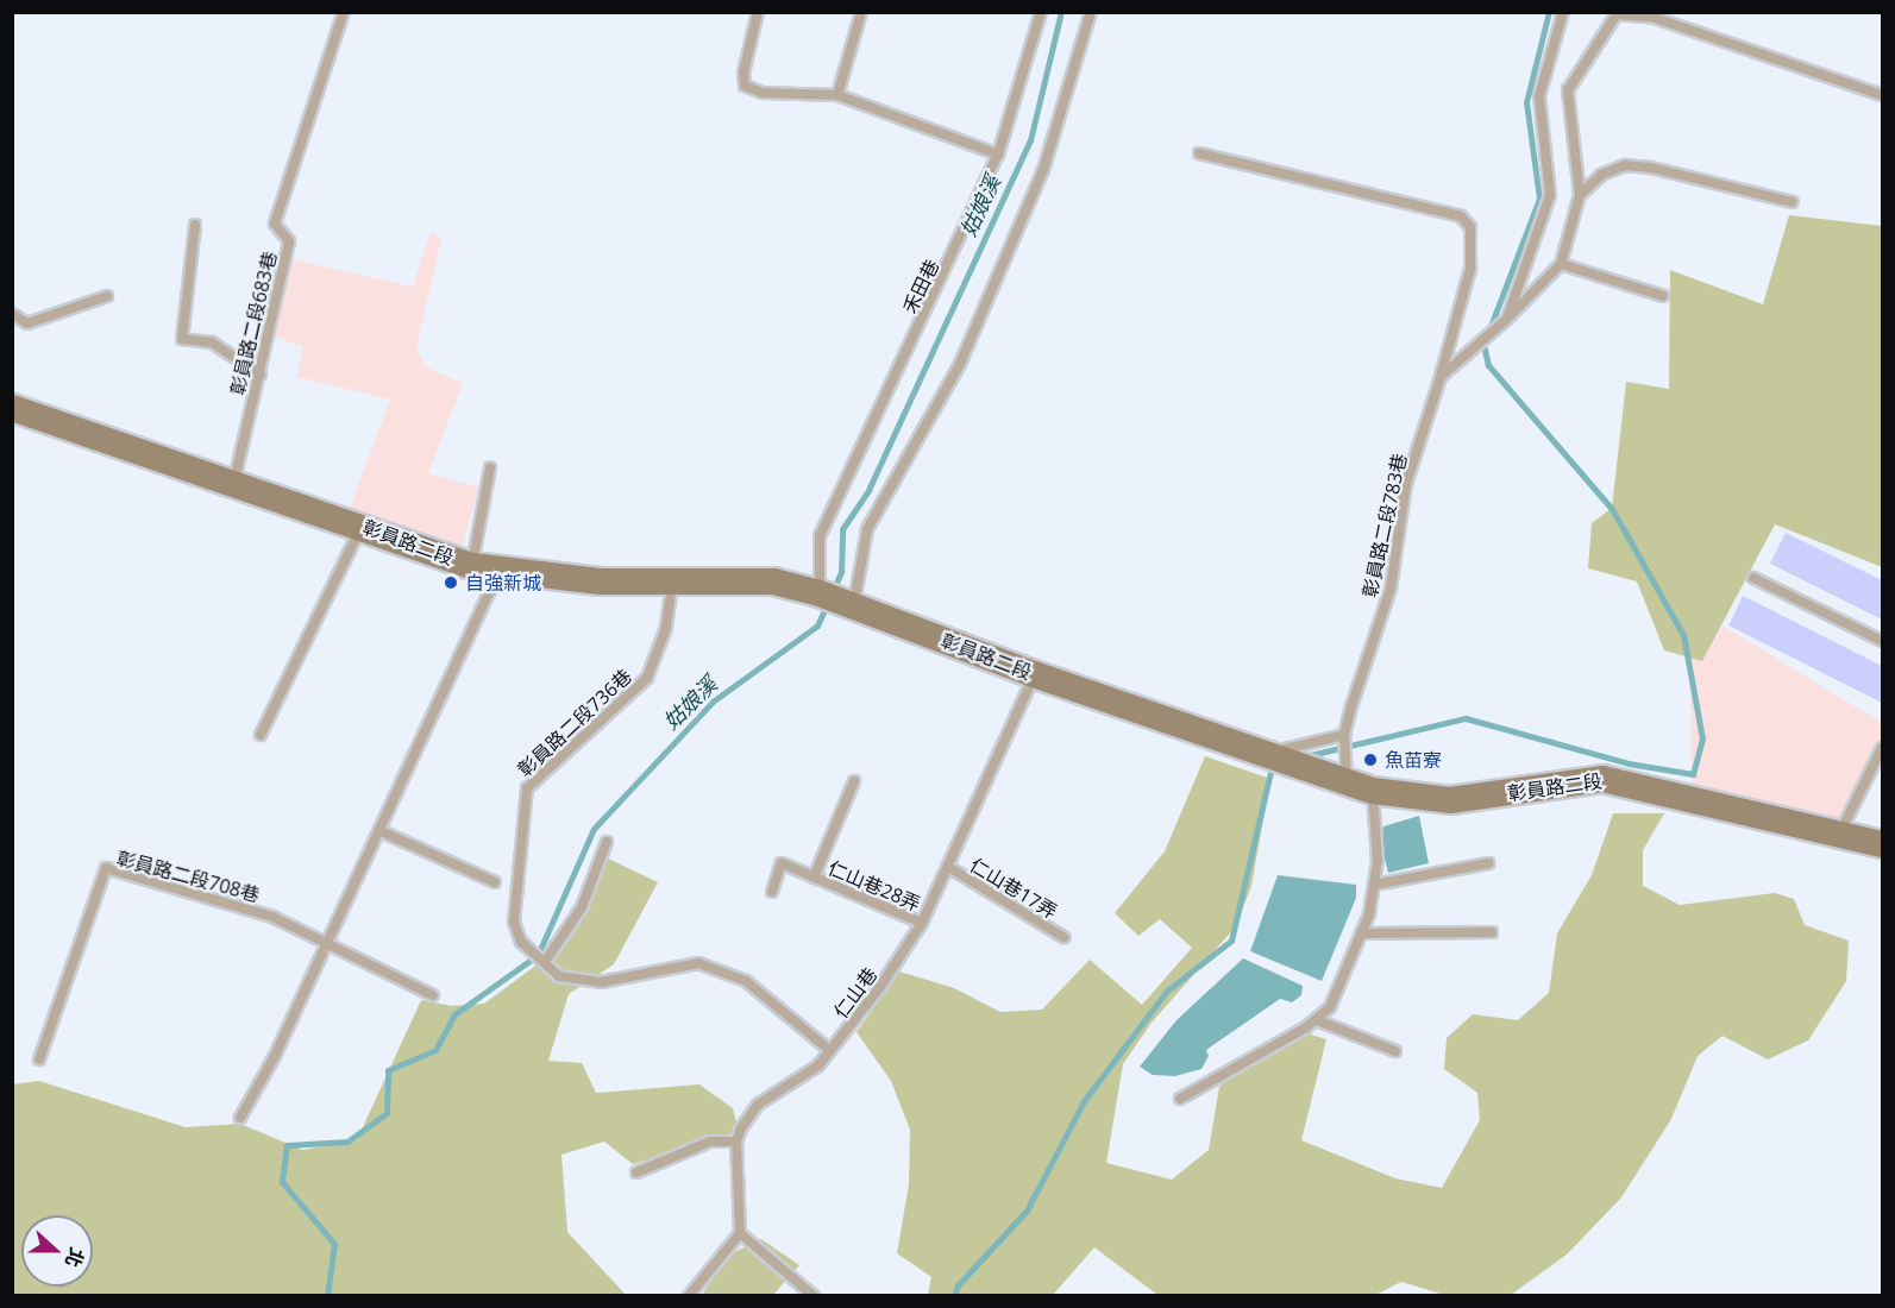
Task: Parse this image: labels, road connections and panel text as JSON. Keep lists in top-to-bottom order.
{
  "streets": {
    "main road": ["彰員路二段"],
    "lane": [
      "禾田巷",
      "彰員路二段683巷",
      "彰員路二段783巷",
      "彰員路二段736巷",
      "彰員路二段708巷",
      "仁山巷28弄",
      "仁山巷17弄",
      "仁山巷"
    ]
  },
  "crossings": [
    ["禾田巷", "彰員路二段"],
    ["彰員路二段683巷", "彰員路二段"],
    ["彰員路二段783巷", "彰員路二段"],
    ["彰員路二段", "彰員路二段736巷"],
    ["彰員路二段", "仁山巷"],
    ["彰員路二段736巷", "仁山巷"],
    ["仁山巷28弄", "仁山巷"],
    ["仁山巷17弄", "仁山巷"]
  ],
  "water": ["姑娘溪"],
  "places": ["自強新城", "魚苗寮"],
  "north": "right"
}
